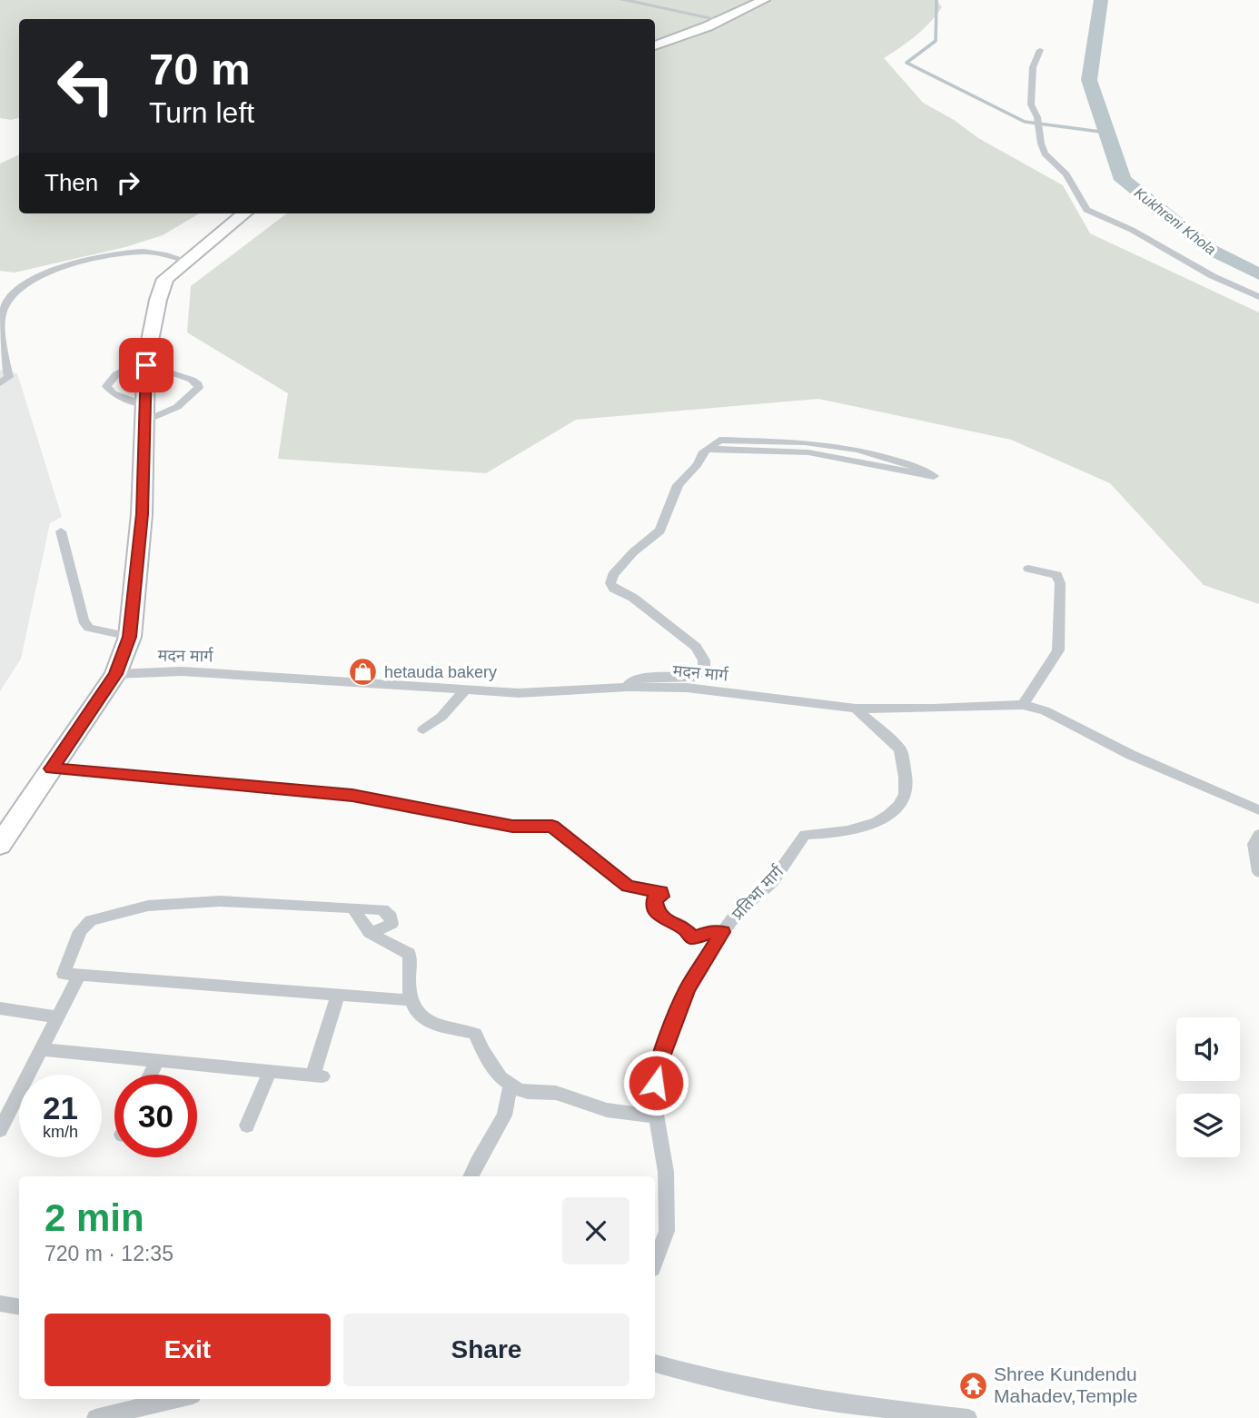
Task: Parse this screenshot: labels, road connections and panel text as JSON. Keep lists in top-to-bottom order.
{
  "streets": {
    "street": ["मदन मार्ग", "प्रतिभा मार्ग"]
  },
  "crossings": [
    ["मदन मार्ग", "प्रतिभा मार्ग"]
  ],
  "water": ["Kukhreni Khola"],
  "places": {
    "shop": ["hetauda bakery"],
    "temple": ["Shree Kundendu Mahadev,Temple"]
  },
  "page": {
    "turn": ["70 m", "Turn left"],
    "then": "Then",
    "speed": "21 km/h",
    "limit": "30",
    "heading": ["2 min", "720 m · 12:35"],
    "buttons": ["Exit", "Share"]
  }
}
